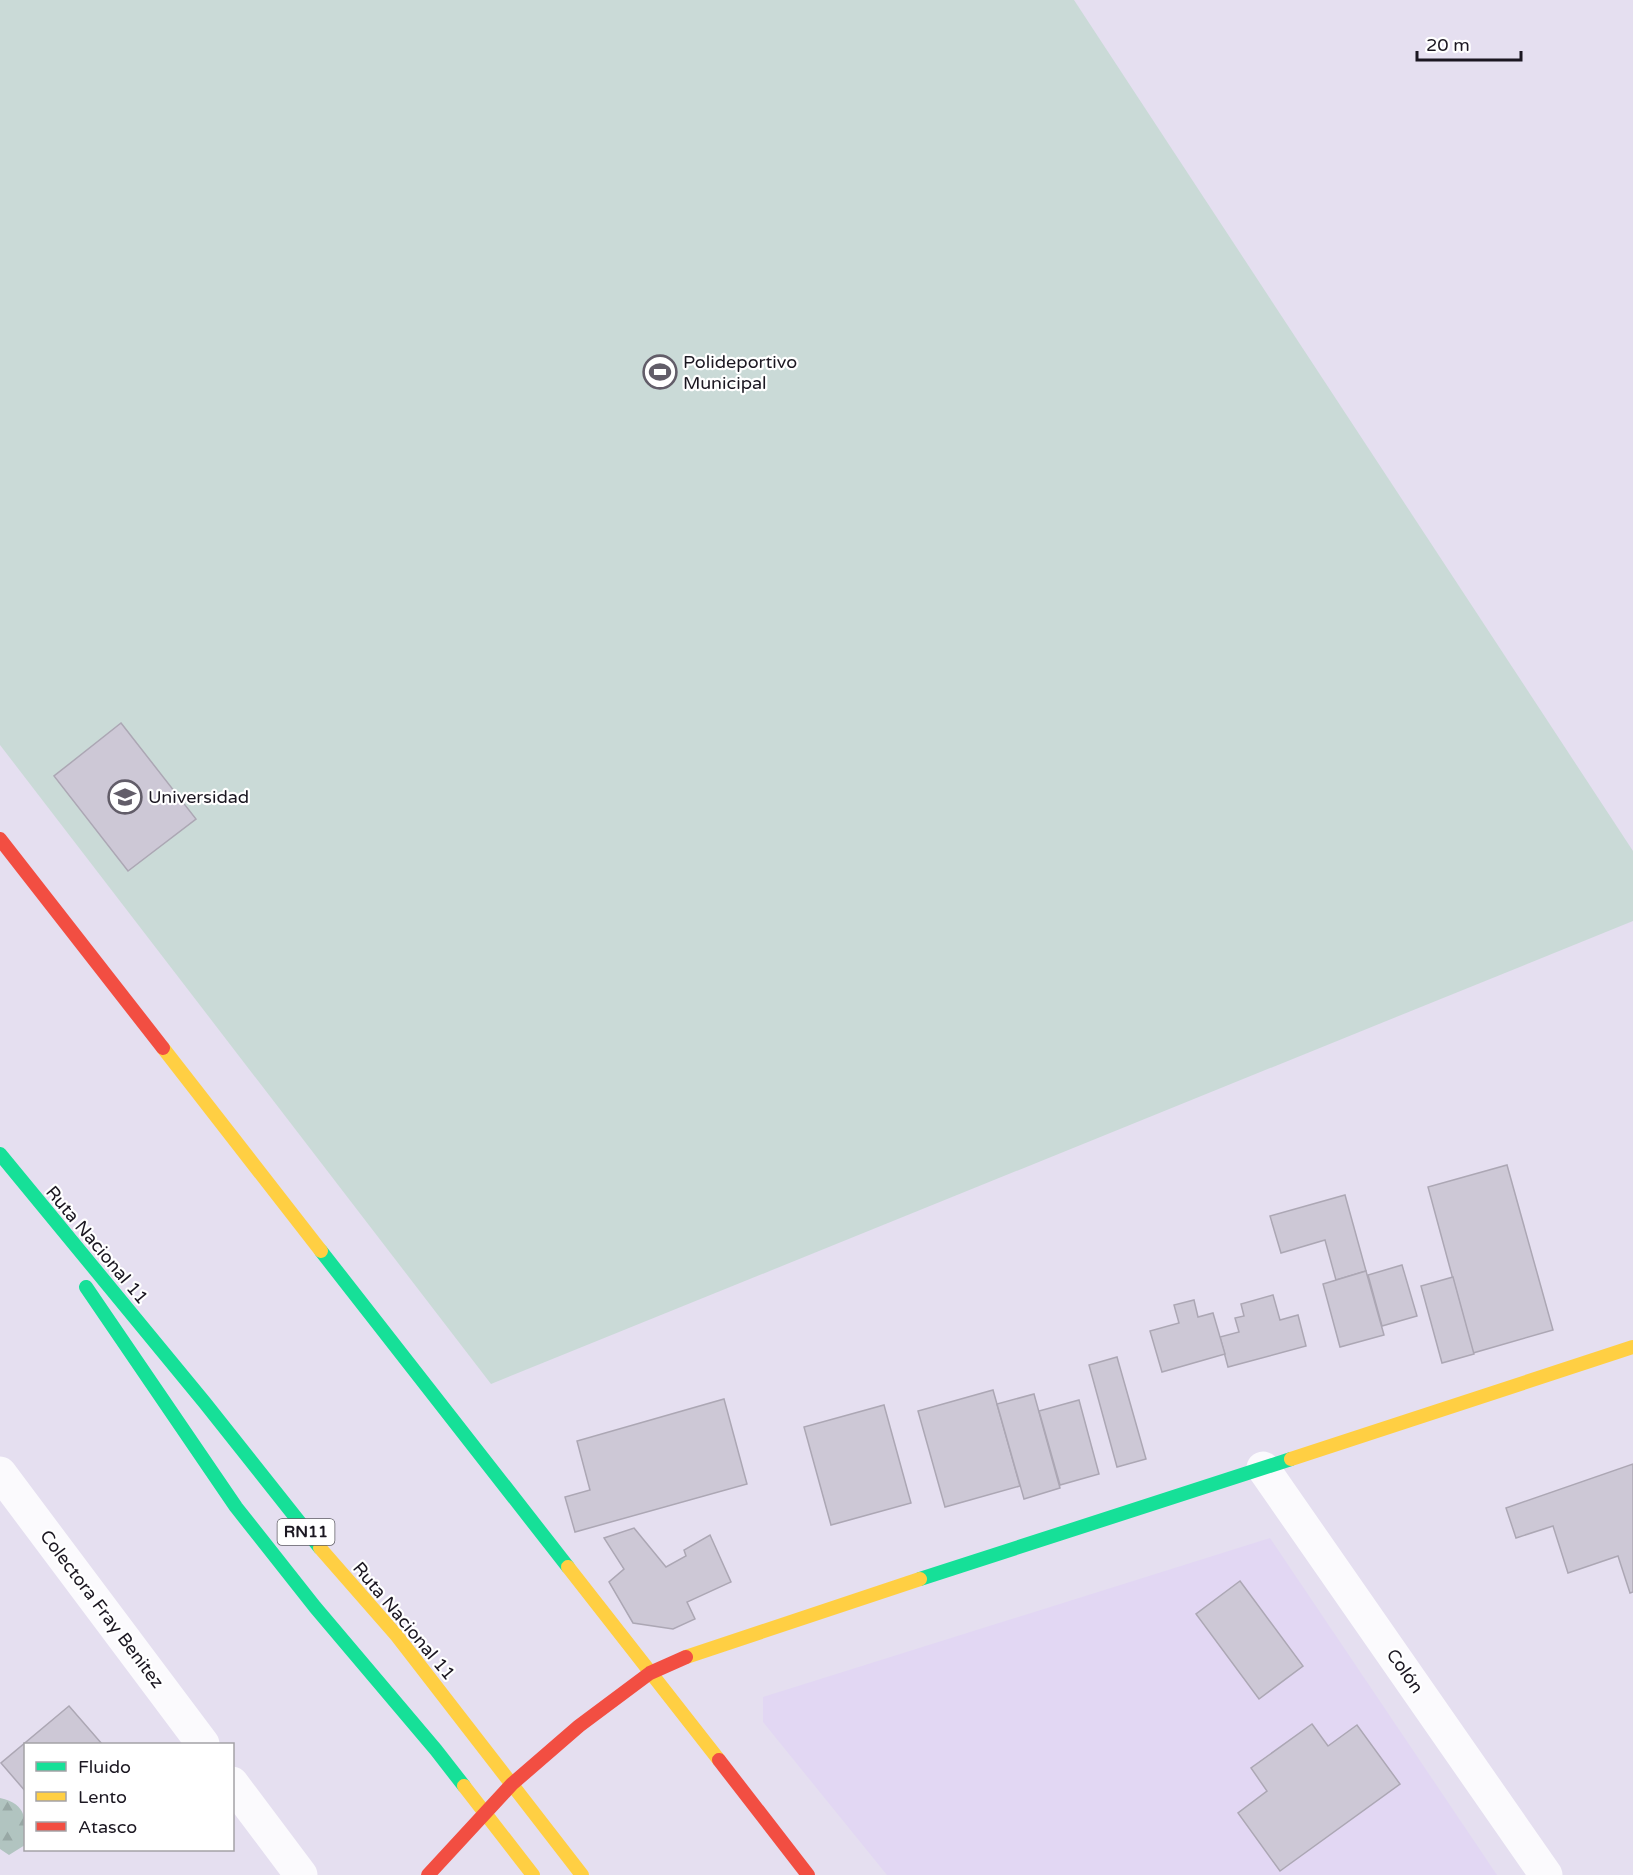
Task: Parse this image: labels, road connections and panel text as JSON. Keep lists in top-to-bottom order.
{
  "streets": {
    "main road": ["Ruta Nacional 11", "RN11"],
    "street": ["Colectora Fray Benitez", "Colón"]
  },
  "crossings": [
    ["Ruta Nacional 11", "RN11"]
  ],
  "places": {
    "sports": ["Polideportivo Municipal"],
    "school or university": ["Universidad"]
  },
  "legend": ["Fluido", "Lento", "Atasco"],
  "scale_bar": "20 m"
}
